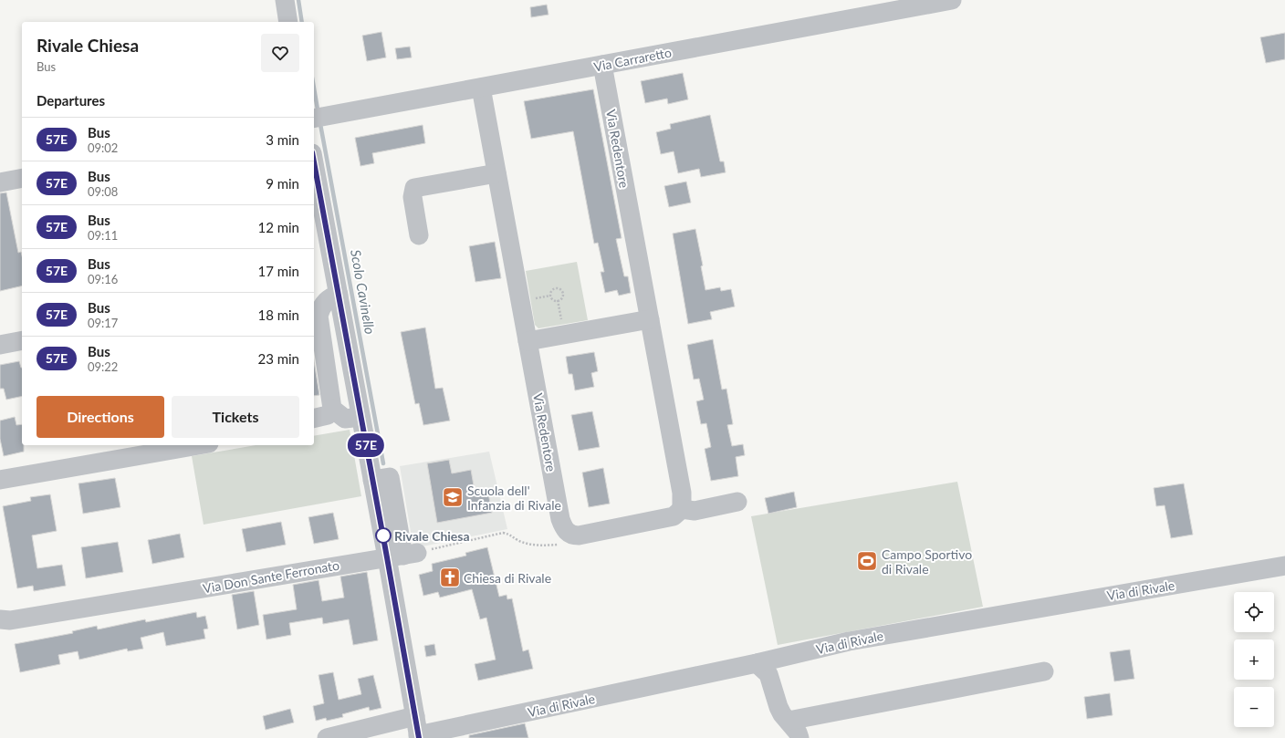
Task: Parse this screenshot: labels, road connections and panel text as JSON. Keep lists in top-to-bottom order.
{
  "streets": {
    "street": [
      "Via Carraretto",
      "Via Redentore",
      "Via Don Sante Ferronato",
      "Via di Rivale"
    ]
  },
  "crossings": [
    ["Via Carraretto", "Via Redentore"],
    ["Via Don Sante Ferronato", "Via di Rivale"]
  ],
  "water": ["Scolo Cavinello"],
  "places": {
    "school or university": ["Scuola dell' Infanzia di Rivale"],
    "other": ["Rivale Chiesa"],
    "sports": ["Campo Sportivo di Rivale"],
    "church": ["Chiesa di Rivale"]
  },
  "lines": ["bus line 57E"],
  "page": {
    "on_map": "57E",
    "heading": [
      ["Rivale Chiesa", "Bus"],
      "Departures"
    ],
    "list": [
      {
        "mark": "57E",
        "name": "Bus",
        "note": "09:02",
        "value": "3 min"
      },
      {
        "mark": "57E",
        "name": "Bus",
        "note": "09:08",
        "value": "9 min"
      },
      {
        "mark": "57E",
        "name": "Bus",
        "note": "09:11",
        "value": "12 min"
      },
      {
        "mark": "57E",
        "name": "Bus",
        "note": "09:16",
        "value": "17 min"
      },
      {
        "mark": "57E",
        "name": "Bus",
        "note": "09:17",
        "value": "18 min"
      },
      {
        "mark": "57E",
        "name": "Bus",
        "note": "09:22",
        "value": "23 min"
      }
    ],
    "buttons": ["Directions", "Tickets"],
    "map_buttons": ["+", "−"]
  }
}
